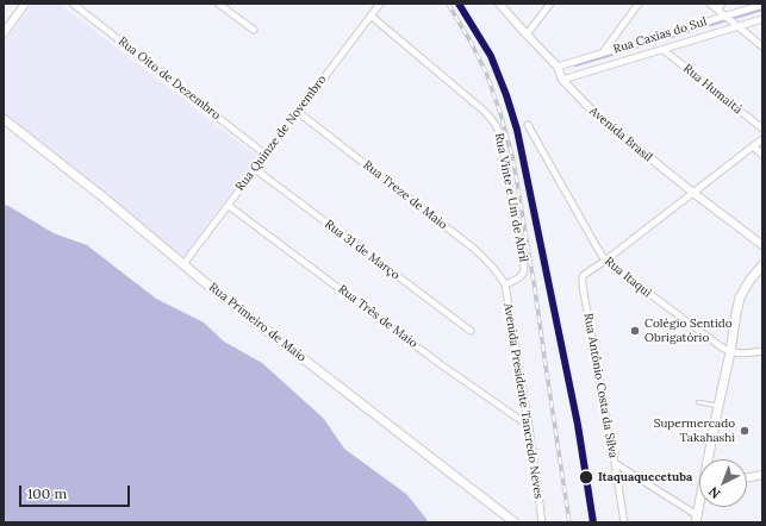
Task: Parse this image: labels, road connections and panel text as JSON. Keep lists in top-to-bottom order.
{
  "streets": {
    "main road": ["Rua Primeiro de Maio"],
    "street": [
      "Rua Caxias do Sul",
      "Rua Oito de Dezembro",
      "Rua Humaitá",
      "Rua Quinze de Novembro",
      "Avenida Brasil",
      "Rua Treze de Maio",
      "Rua Vinte e Um de Abril",
      "Rua 31 de Março",
      "Rua Itaqui",
      "Rua Três de Maio",
      "Rua Antônio Costa da Silva",
      "Avenida Presidente Tancredo Neves"
    ]
  },
  "crossings": [
    ["Rua Caxias do Sul", "Rua Humaitá"],
    ["Rua Caxias do Sul", "Avenida Brasil"],
    ["Rua Oito de Dezembro", "Rua Quinze de Novembro"],
    ["Rua Quinze de Novembro", "Rua Treze de Maio"],
    ["Rua Quinze de Novembro", "Rua Vinte e Um de Abril"],
    ["Rua Quinze de Novembro", "Rua 31 de Março"],
    ["Rua Quinze de Novembro", "Rua Três de Maio"],
    ["Rua Quinze de Novembro", "Rua Primeiro de Maio"],
    ["Rua Treze de Maio", "Rua Vinte e Um de Abril"],
    ["Rua Treze de Maio", "Avenida Presidente Tancredo Neves"],
    ["Rua Vinte e Um de Abril", "Avenida Presidente Tancredo Neves"],
    ["Rua Itaqui", "Rua Antônio Costa da Silva"],
    ["Rua Três de Maio", "Avenida Presidente Tancredo Neves"]
  ],
  "places": ["Colégio Sentido Obrigatório", "Supermercado Takahashi", "Itaquaquecetuba"],
  "scale_bar": "100 m",
  "north": "bottom left"
}
